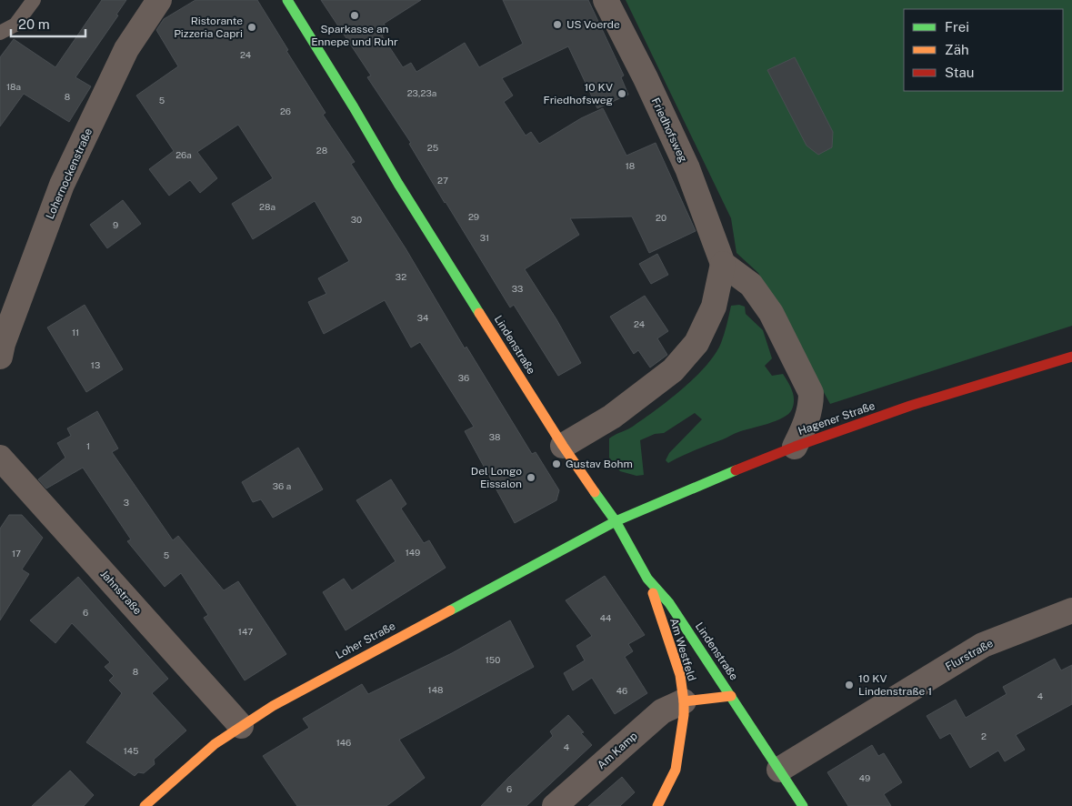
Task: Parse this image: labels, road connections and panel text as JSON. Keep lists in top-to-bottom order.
{
  "streets": {
    "main road": [
      "Lindenstraße",
      "Hagener Straße",
      "Loher Straße",
      "Am Westfeld"
    ],
    "street": [
      "Friedhofsweg",
      "Lohernockenstraße",
      "Jahnstraße",
      "Flurstraße",
      "Am Kamp"
    ]
  },
  "crossings": [
    ["Lindenstraße", "Hagener Straße"],
    ["Lindenstraße", "Loher Straße"],
    ["Lindenstraße", "Am Westfeld"],
    ["Lindenstraße", "Flurstraße"],
    ["Lindenstraße", "Am Kamp"],
    ["Hagener Straße", "Loher Straße"],
    ["Jahnstraße", "Loher Straße"],
    ["Am Westfeld", "Am Kamp"]
  ],
  "places": [
    "Sparkasse an Ennepe und Ruhr",
    "US Voerde",
    "Ristorante Pizzeria Capri",
    "10 KV Friedhofsweg",
    "Gustav Bohm",
    "Del Longo Eissalon",
    "10 KV Lindenstraße 1"
  ],
  "house_numbers": [
    "24",
    "18a",
    "23,23a",
    "8",
    "5",
    "26",
    "25",
    "28",
    "26a",
    "18",
    "27",
    "28a",
    "29",
    "20",
    "30",
    "9",
    "31",
    "32",
    "33",
    "34",
    "24",
    "11",
    "13",
    "36",
    "38",
    "1",
    "36 a",
    "3",
    "149",
    "17",
    "5",
    "6",
    "44",
    "147",
    "150",
    "8",
    "148",
    "46",
    "4",
    "2",
    "146",
    "4",
    "145",
    "49",
    "6"
  ],
  "legend": ["Frei", "Zäh", "Stau"],
  "scale_bar": "20 m"
}
